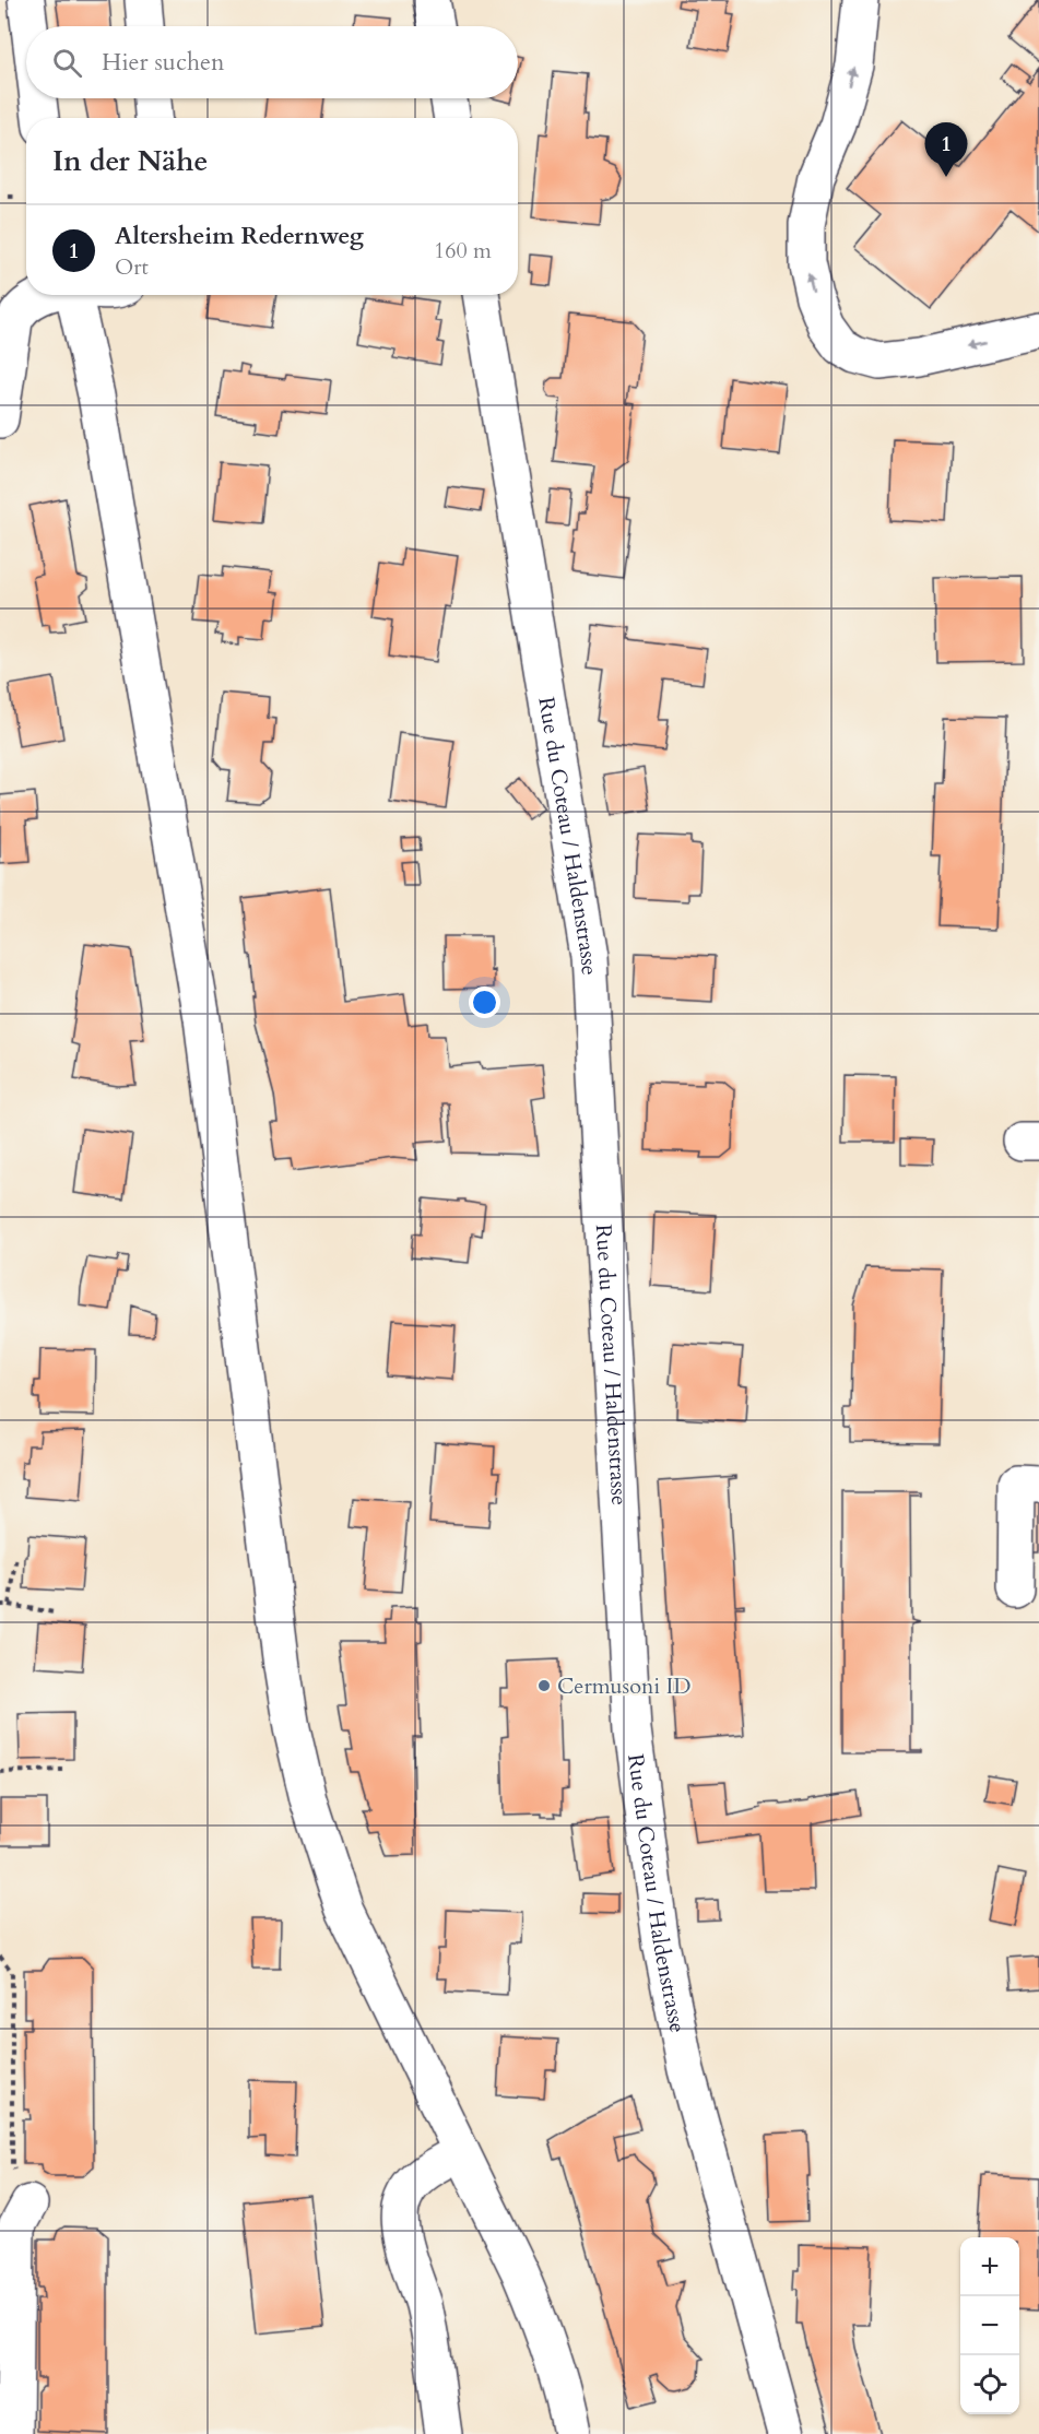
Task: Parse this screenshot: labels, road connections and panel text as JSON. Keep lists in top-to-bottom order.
{
  "streets": {
    "street": ["Rue du Coteau / Haldenstrasse"]
  },
  "places": ["Cermusoni ID"],
  "page": {
    "search": "Hier suchen",
    "heading": "In der Nähe",
    "pins": "1",
    "list": [
      {
        "mark": "1",
        "name": "Altersheim Redernweg",
        "note": "Ort",
        "value": "160 m"
      }
    ],
    "map_buttons": ["+", "−"]
  }
}
